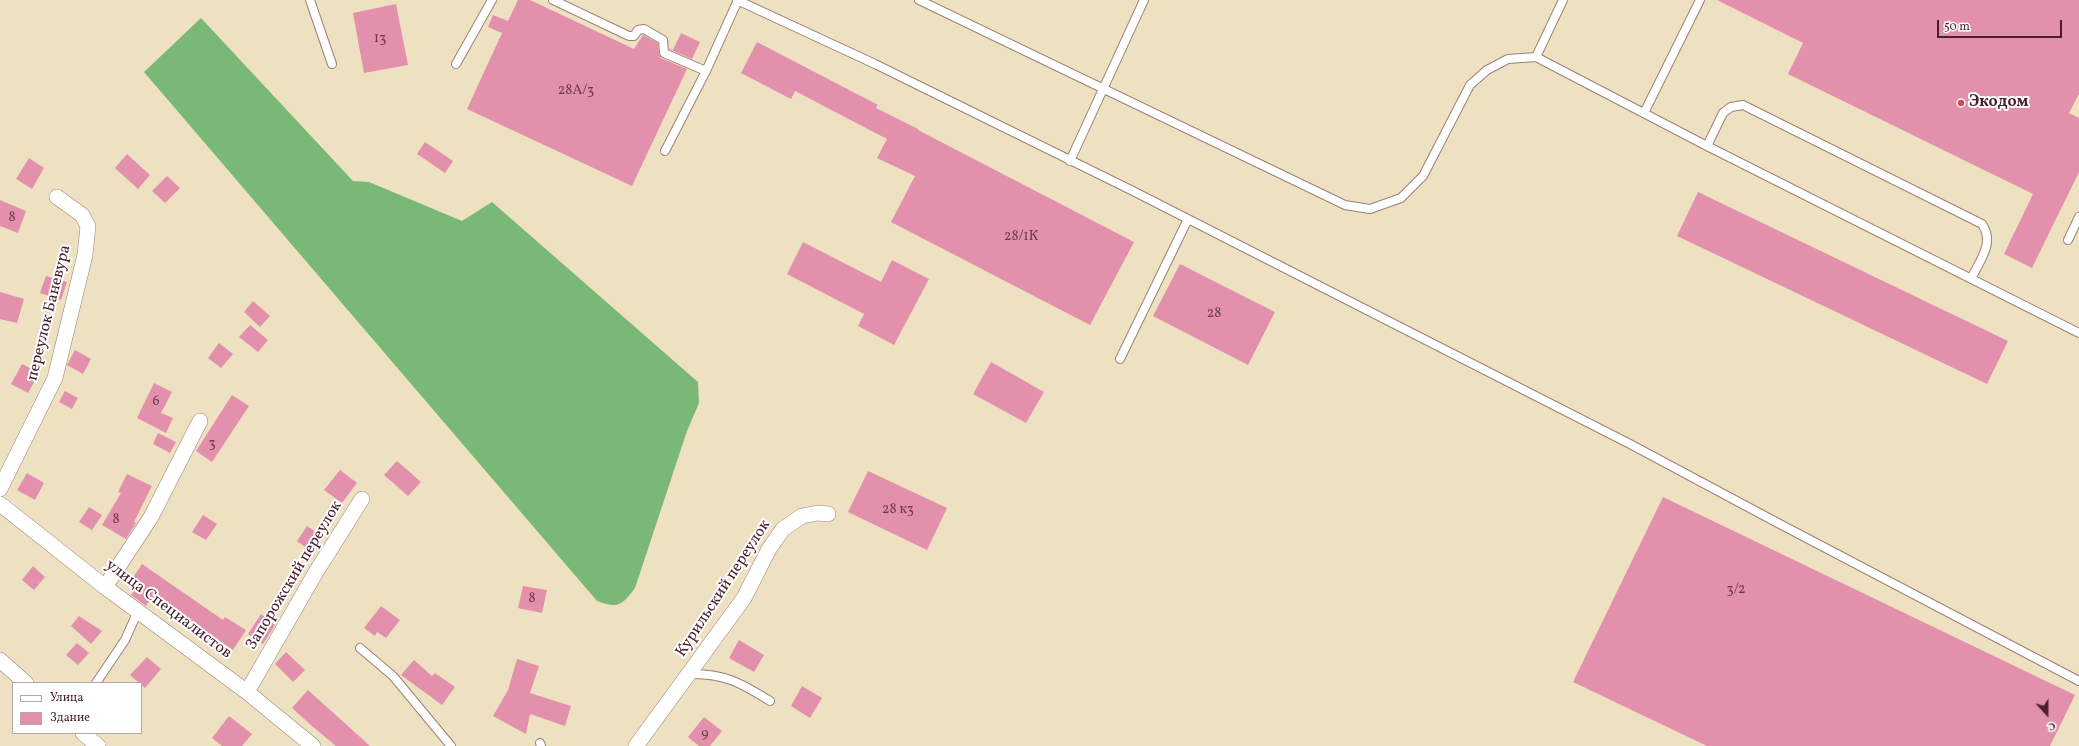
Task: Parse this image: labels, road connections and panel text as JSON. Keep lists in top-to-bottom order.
{
  "streets": {
    "street": [
      "переулок Баневура",
      "Запорожский переулок",
      "Курильский переулок",
      "улица Специалистов"
    ]
  },
  "crossings": [
    ["Запорожский переулок", "улица Специалистов"]
  ],
  "places": ["Экодом"],
  "house_numbers": [
    "13",
    "28А/3",
    "8",
    "28/1К",
    "28",
    "6",
    "3",
    "28 к3",
    "8",
    "3/2",
    "8",
    "9"
  ],
  "legend": ["Улица", "Здание"],
  "scale_bar": "50 m",
  "north": "bottom"
}
